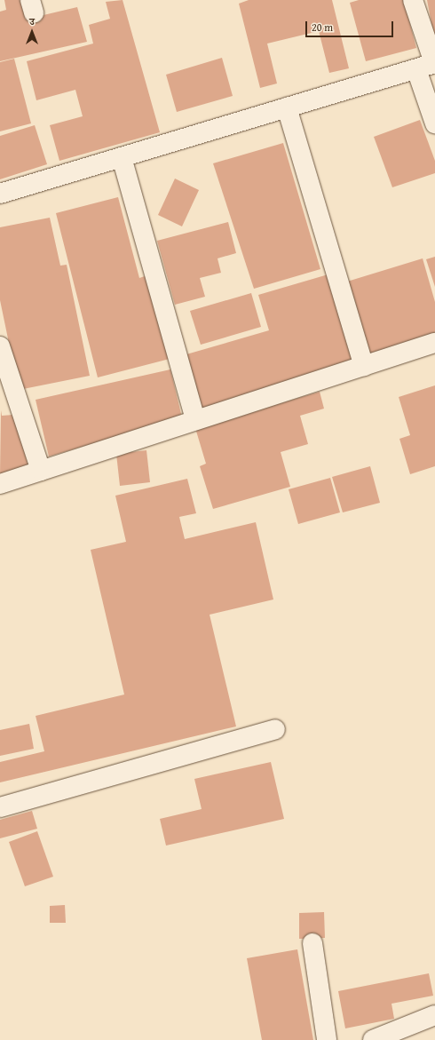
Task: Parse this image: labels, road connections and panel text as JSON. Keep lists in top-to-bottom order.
{
  "scale_bar": "20 m",
  "north": "top"
}
